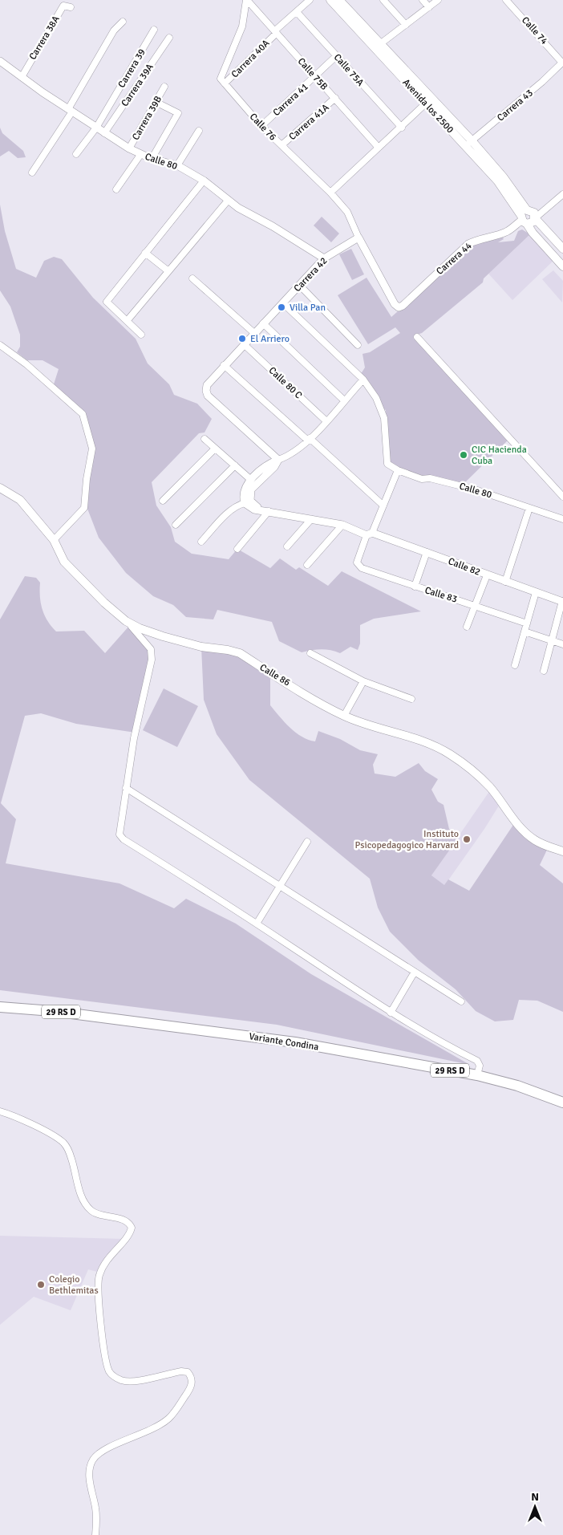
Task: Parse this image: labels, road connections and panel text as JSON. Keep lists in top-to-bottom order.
{
  "streets": {
    "highway": ["29 RS D", "Variante Condina"],
    "main road": ["Avenida los 2500", "Calle 86"],
    "street": [
      "Calle 74",
      "Carrera 38A",
      "Carrera 40A",
      "Carrera 39",
      "Calle 75A",
      "Calle 75B",
      "Carrera 39A",
      "Carrera 41",
      "Carrera 43",
      "Carrera 39B",
      "Carrera 41A",
      "Calle 76",
      "Calle 80",
      "Carrera 44",
      "Carrera 42",
      "Calle 80 C",
      "Calle 82",
      "Calle 83"
    ]
  },
  "crossings": [
    ["Calle 74", "Carrera 43"],
    ["Carrera 38A", "Calle 80"],
    ["Carrera 40A", "Calle 75A"],
    ["Carrera 40A", "Calle 75B"],
    ["Carrera 40A", "Calle 76"],
    ["Carrera 39", "Calle 80"],
    ["Calle 75A", "Carrera 41"],
    ["Calle 75B", "Carrera 41"],
    ["Calle 75B", "Carrera 41A"],
    ["Carrera 39A", "Calle 80"],
    ["Carrera 41", "Calle 76"],
    ["Carrera 43", "Avenida los 2500"],
    ["Avenida los 2500", "Carrera 44"],
    ["Carrera 39B", "Calle 80"],
    ["Carrera 41A", "Calle 76"],
    ["Calle 76", "Carrera 44"],
    ["Calle 76", "Carrera 42"],
    ["Calle 80", "Carrera 42"],
    ["Carrera 42", "Calle 80 C"],
    ["Calle 82", "Calle 83"]
  ],
  "places": [
    "Villa Pan",
    "El Arriero",
    "CIC Hacienda Cuba",
    "Instituto Psicopedagogico Harvard",
    "Colegio Bethlemitas"
  ],
  "north": "top"
}
